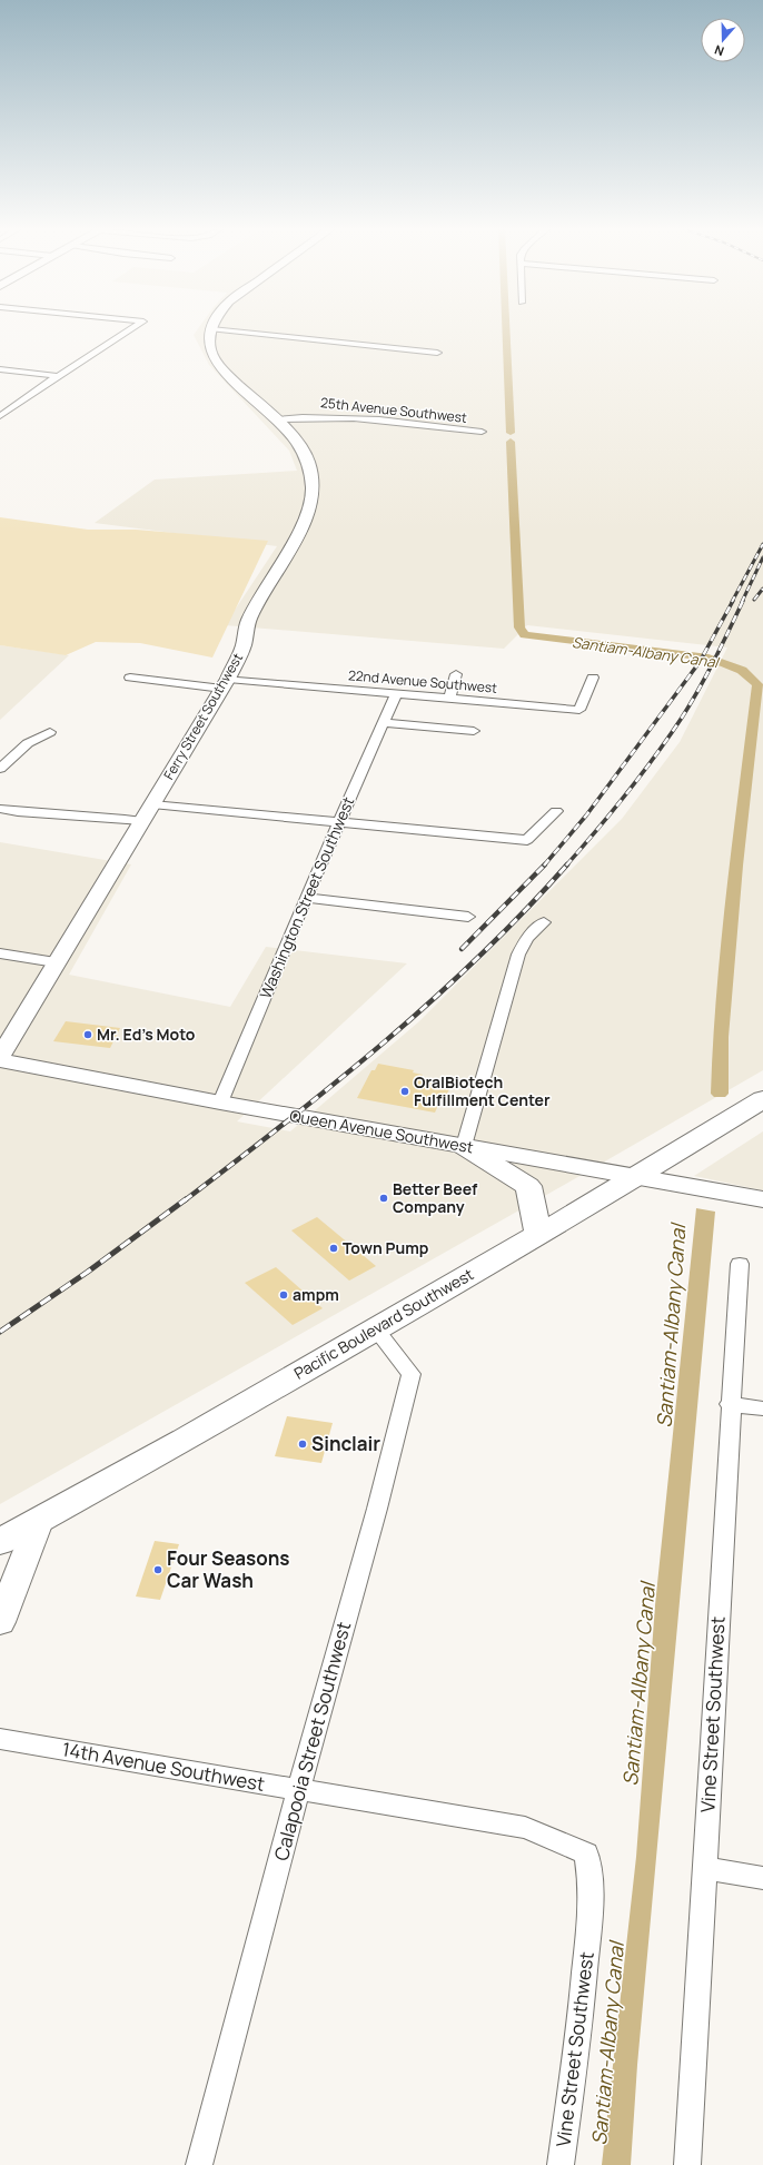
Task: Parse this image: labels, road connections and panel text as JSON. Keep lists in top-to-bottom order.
{
  "streets": {
    "main road": ["Pacific Boulevard Southwest"],
    "street": [
      "25th Avenue Southwest",
      "22nd Avenue Southwest",
      "Ferry Street Southwest",
      "Washington Street Southwest",
      "Queen Avenue Southwest",
      "Vine Street Southwest",
      "Calapooia Street Southwest",
      "14th Avenue Southwest"
    ]
  },
  "crossings": [
    ["25th Avenue Southwest", "Ferry Street Southwest"],
    ["22nd Avenue Southwest", "Ferry Street Southwest"],
    ["22nd Avenue Southwest", "Washington Street Southwest"],
    ["Washington Street Southwest", "Queen Avenue Southwest"],
    ["Queen Avenue Southwest", "Pacific Boulevard Southwest"],
    ["Pacific Boulevard Southwest", "Calapooia Street Southwest"],
    ["Vine Street Southwest", "14th Avenue Southwest"],
    ["Calapooia Street Southwest", "14th Avenue Southwest"]
  ],
  "water": ["Santiam-Albany Canal"],
  "places": [
    "Mr. Ed's Moto",
    "OralBiotech Fulfillment Center",
    "Better Beef Company",
    "Town Pump",
    "ampm",
    "Sinclair",
    "Four Seasons Car Wash"
  ],
  "north": "bottom"
}
